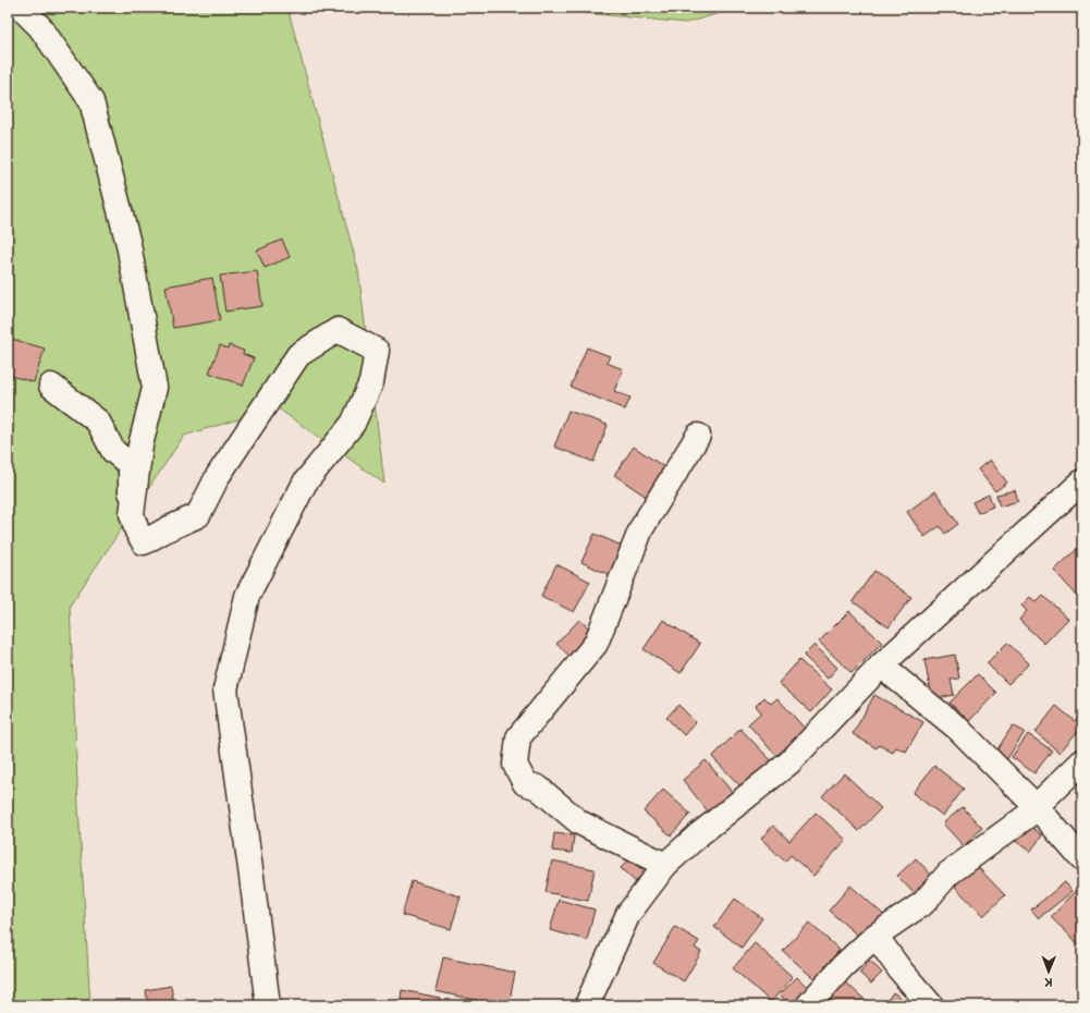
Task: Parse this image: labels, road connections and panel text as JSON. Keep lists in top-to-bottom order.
{
  "north": "bottom"
}
